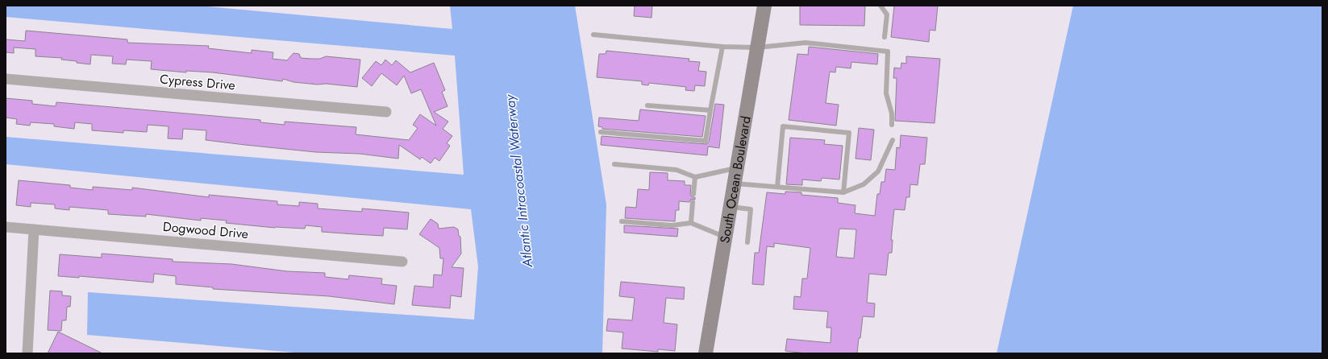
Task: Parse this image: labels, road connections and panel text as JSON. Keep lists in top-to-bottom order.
{
  "streets": {
    "main road": ["South Ocean Boulevard"],
    "street": ["Cypress Drive", "Dogwood Drive"]
  },
  "water": ["Atlantic Intracoastal Waterway"]
}
